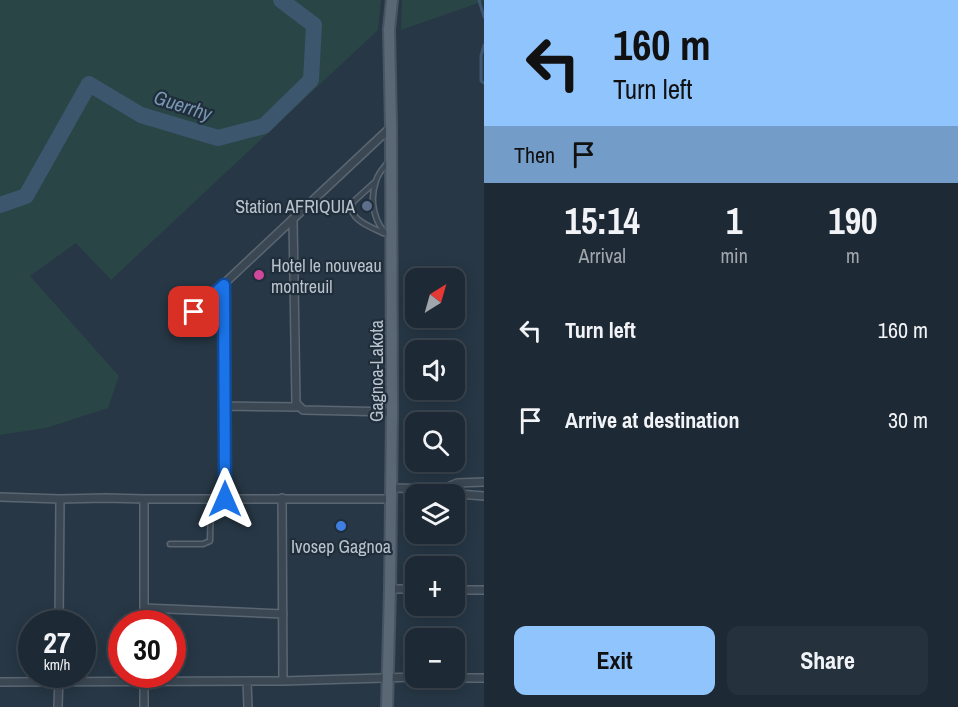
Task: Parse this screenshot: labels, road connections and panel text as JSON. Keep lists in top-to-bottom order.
{
  "streets": {
    "main road": ["Gagnoa-Lakota"]
  },
  "water": ["Guerrhy"],
  "places": ["Station AFRIQUIA", "Hotel le nouveau montreuil", "Ivosep Gagnoa"],
  "north": "top right",
  "page": {
    "turn": ["160 m", "Turn left"],
    "then": "Then",
    "eta": [
      "15:14",
      "Arrival",
      "1",
      "min",
      "190",
      "m"
    ],
    "map_buttons": ["+", "−"],
    "list": [
      {
        "name": "Turn left",
        "value": "160 m"
      },
      {
        "name": "Arrive at destination",
        "value": "30 m"
      }
    ],
    "speed": "27 km/h",
    "limit": "30",
    "buttons": ["Exit", "Share"]
  }
}
